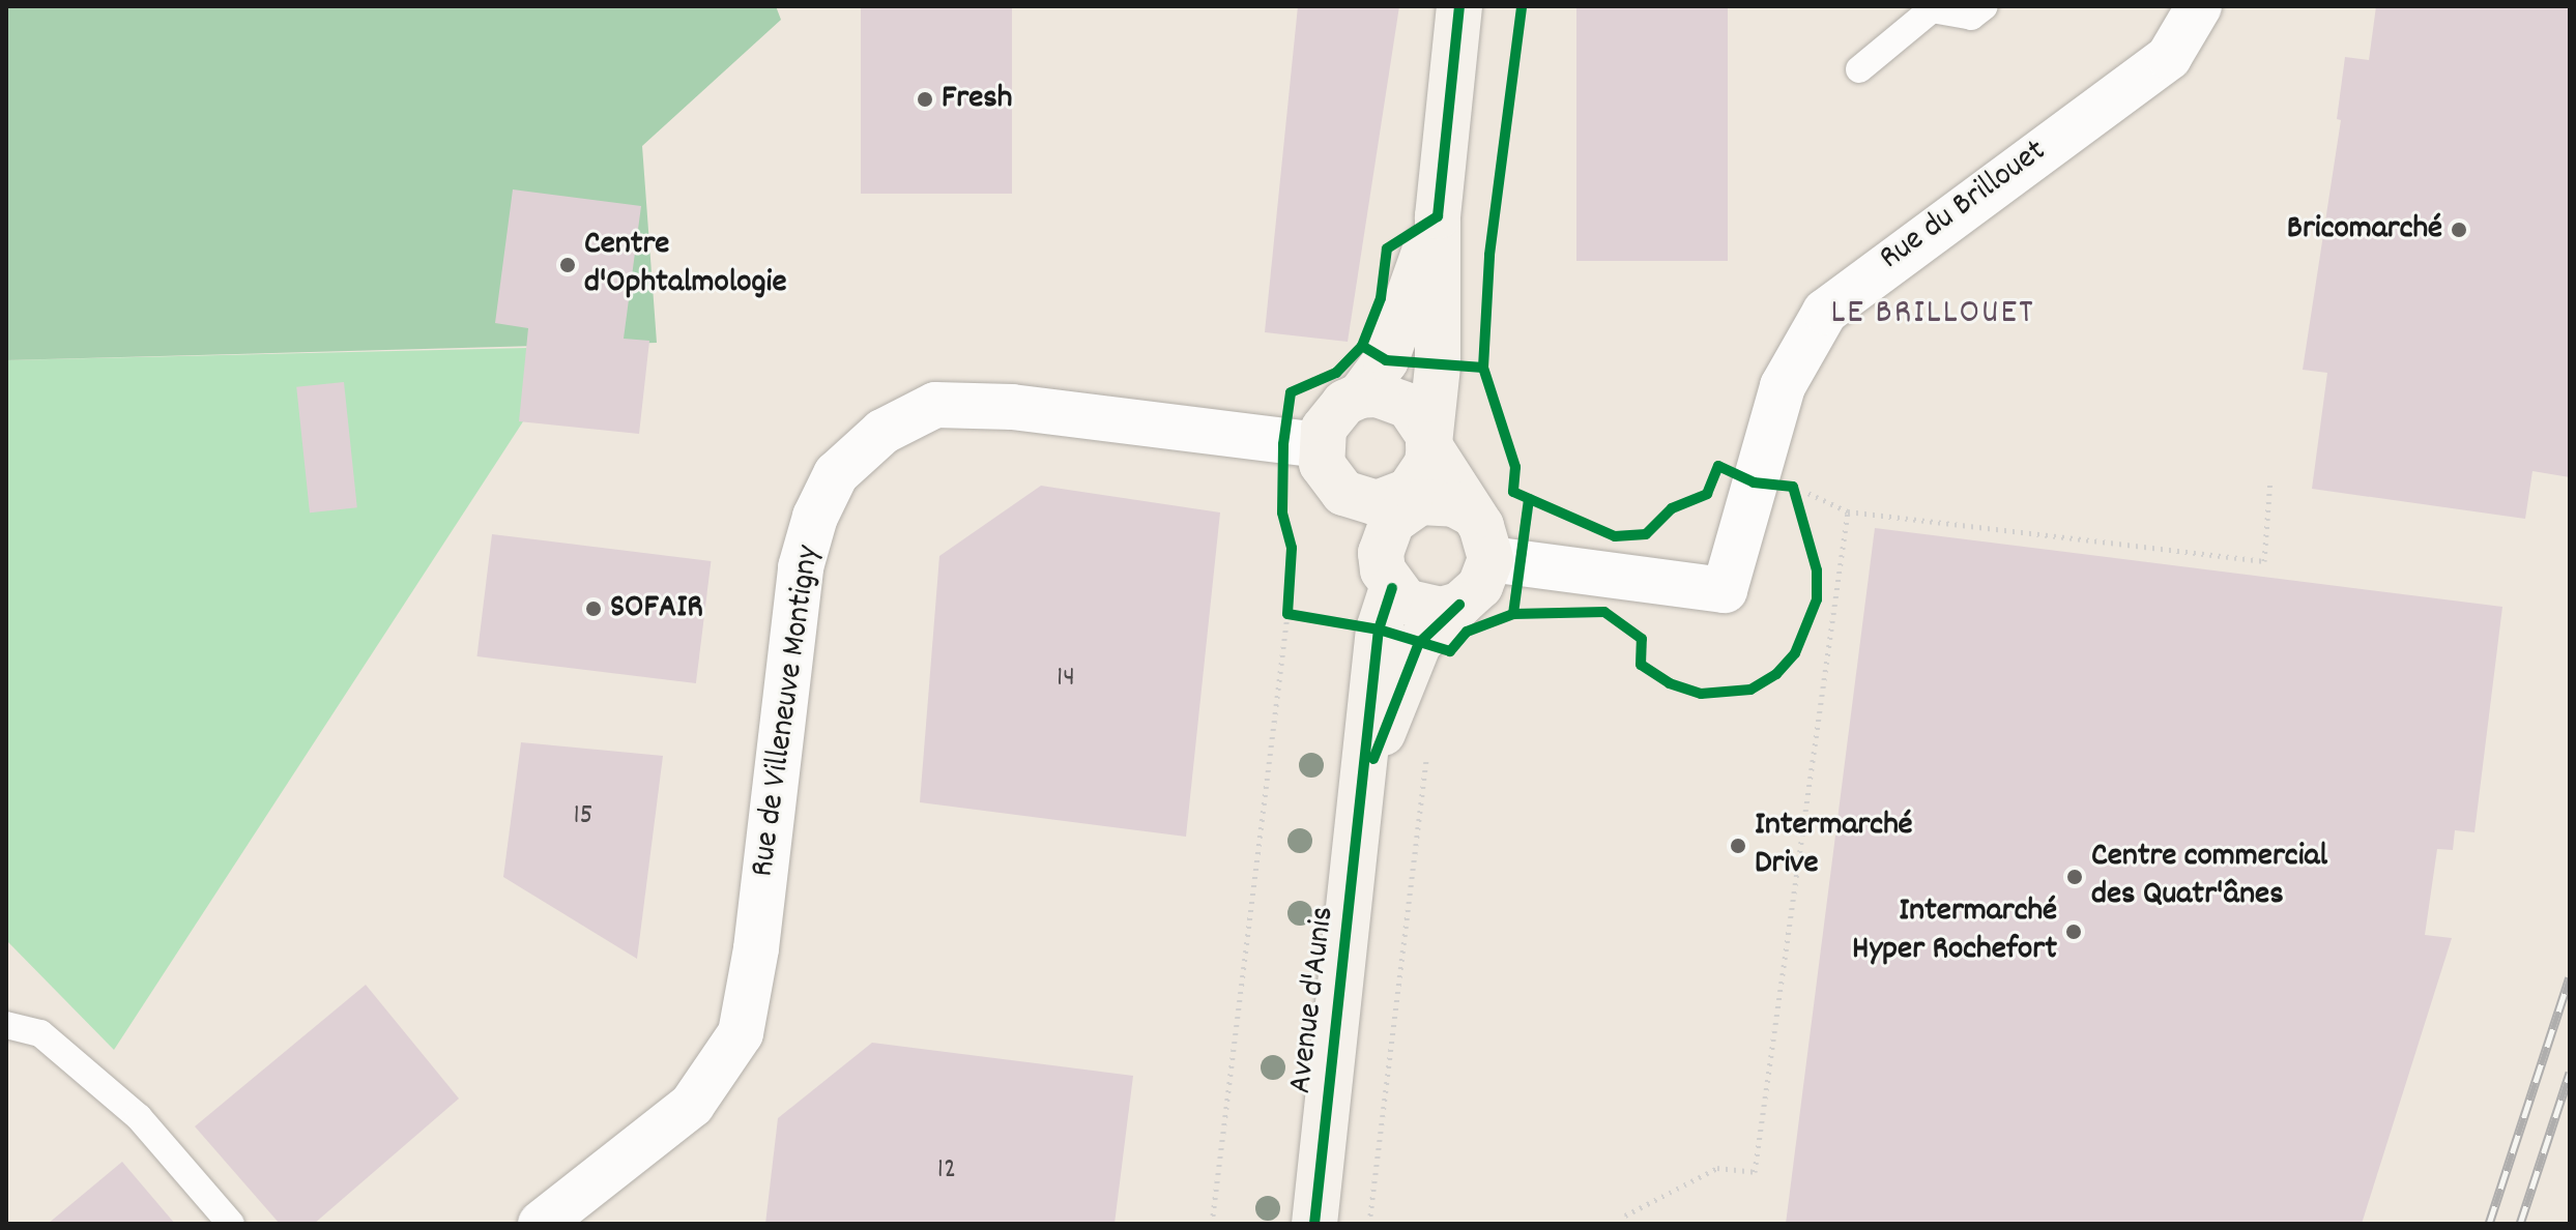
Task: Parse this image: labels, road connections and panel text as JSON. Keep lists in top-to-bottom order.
{
  "streets": {
    "main road": ["Avenue d'Aunis"],
    "street": ["Rue du Brillouet", "Rue de Villeneuve Montigny"]
  },
  "crossings": [
    ["Rue du Brillouet", "Avenue d'Aunis"]
  ],
  "districts": ["LE BRILLOUET"],
  "places": [
    "Fresh",
    "Bricomarché",
    "Centre d'Ophtalmologie",
    "SOFAIR",
    "Intermarché Drive",
    "Centre commercial des Quatr'ânes",
    "Intermarché Hyper Rochefort"
  ],
  "house_numbers": ["14", "15", "12"]
}
